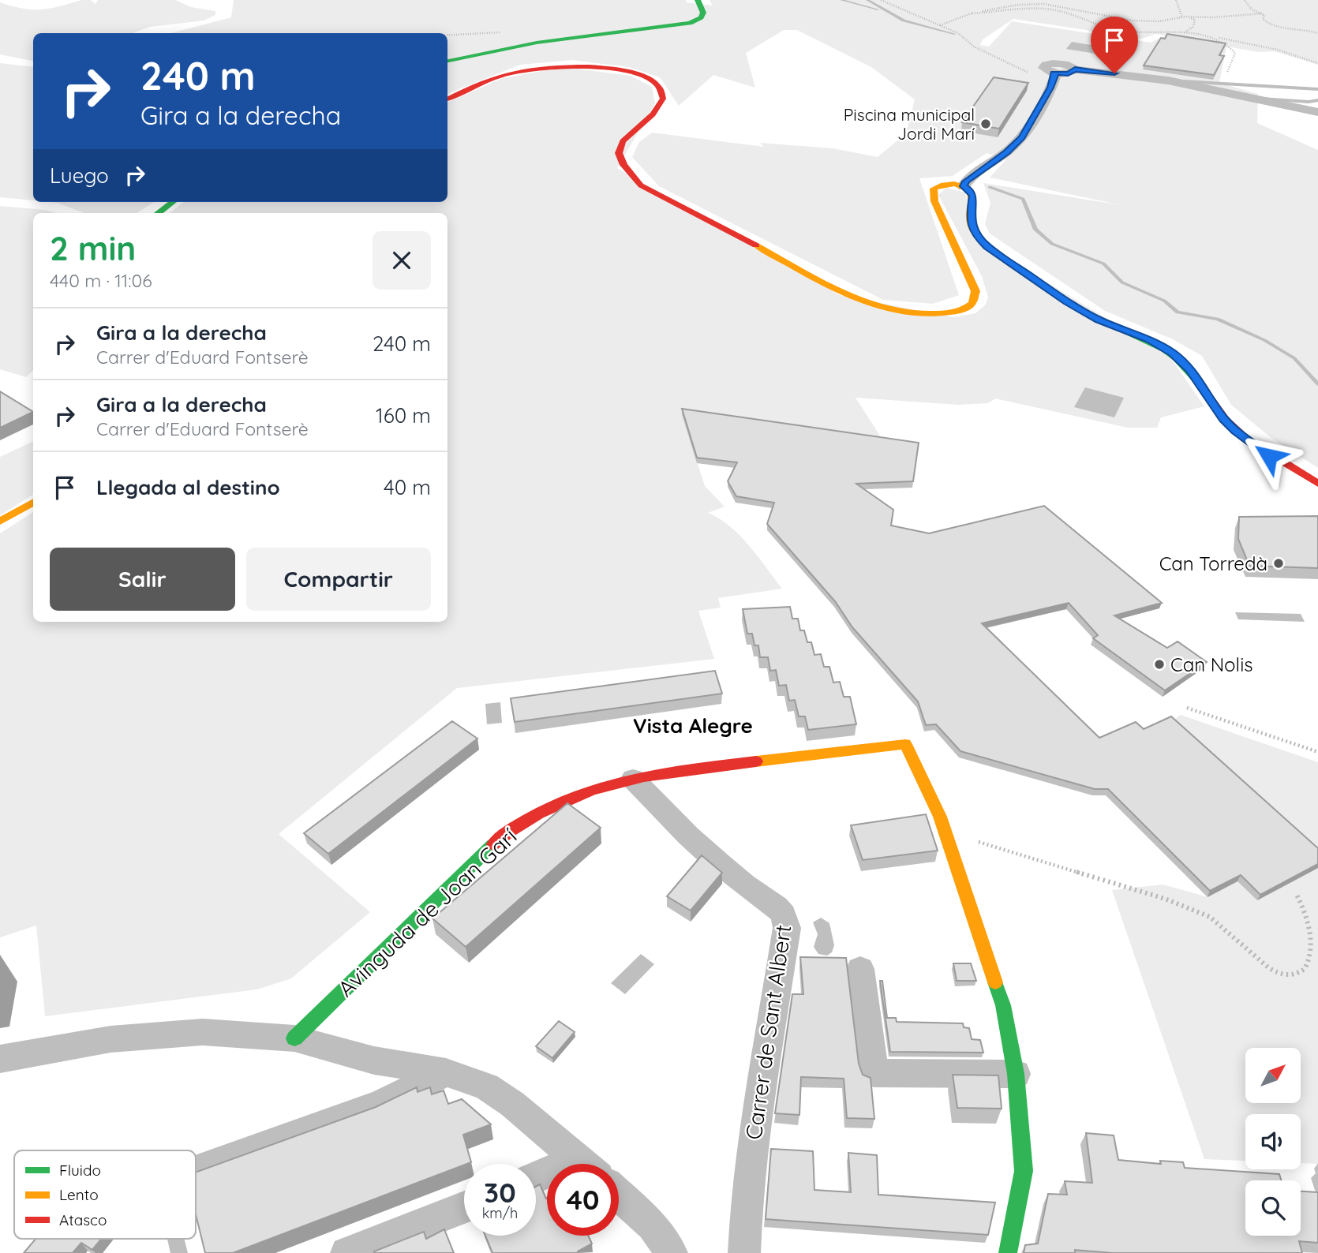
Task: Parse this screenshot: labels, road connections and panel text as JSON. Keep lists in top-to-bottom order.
{
  "streets": {
    "street": ["Avinguda de Joan Garí", "Carrer de Sant Albert"]
  },
  "crossings": [
    ["Avinguda de Joan Garí", "Carrer de Sant Albert"]
  ],
  "districts": ["Vista Alegre"],
  "places": ["Piscina municipal Jordi Marí", "Can Torredà", "Can Nolis"],
  "legend": ["Fluido", "Lento", "Atasco"],
  "north": "top right",
  "page": {
    "turn": ["240 m", "Gira a la derecha"],
    "then": "Luego",
    "heading": ["2 min", "440 m · 11:06"],
    "list": [
      {
        "name": "Gira a la derecha",
        "note": "Carrer d'Eduard Fontserè",
        "value": "240 m"
      },
      {
        "name": "Gira a la derecha",
        "note": "Carrer d'Eduard Fontserè",
        "value": "160 m"
      },
      {
        "name": "Llegada al destino",
        "value": "40 m"
      }
    ],
    "buttons": ["Salir", "Compartir"],
    "speed": "30 km/h",
    "limit": "40"
  }
}
